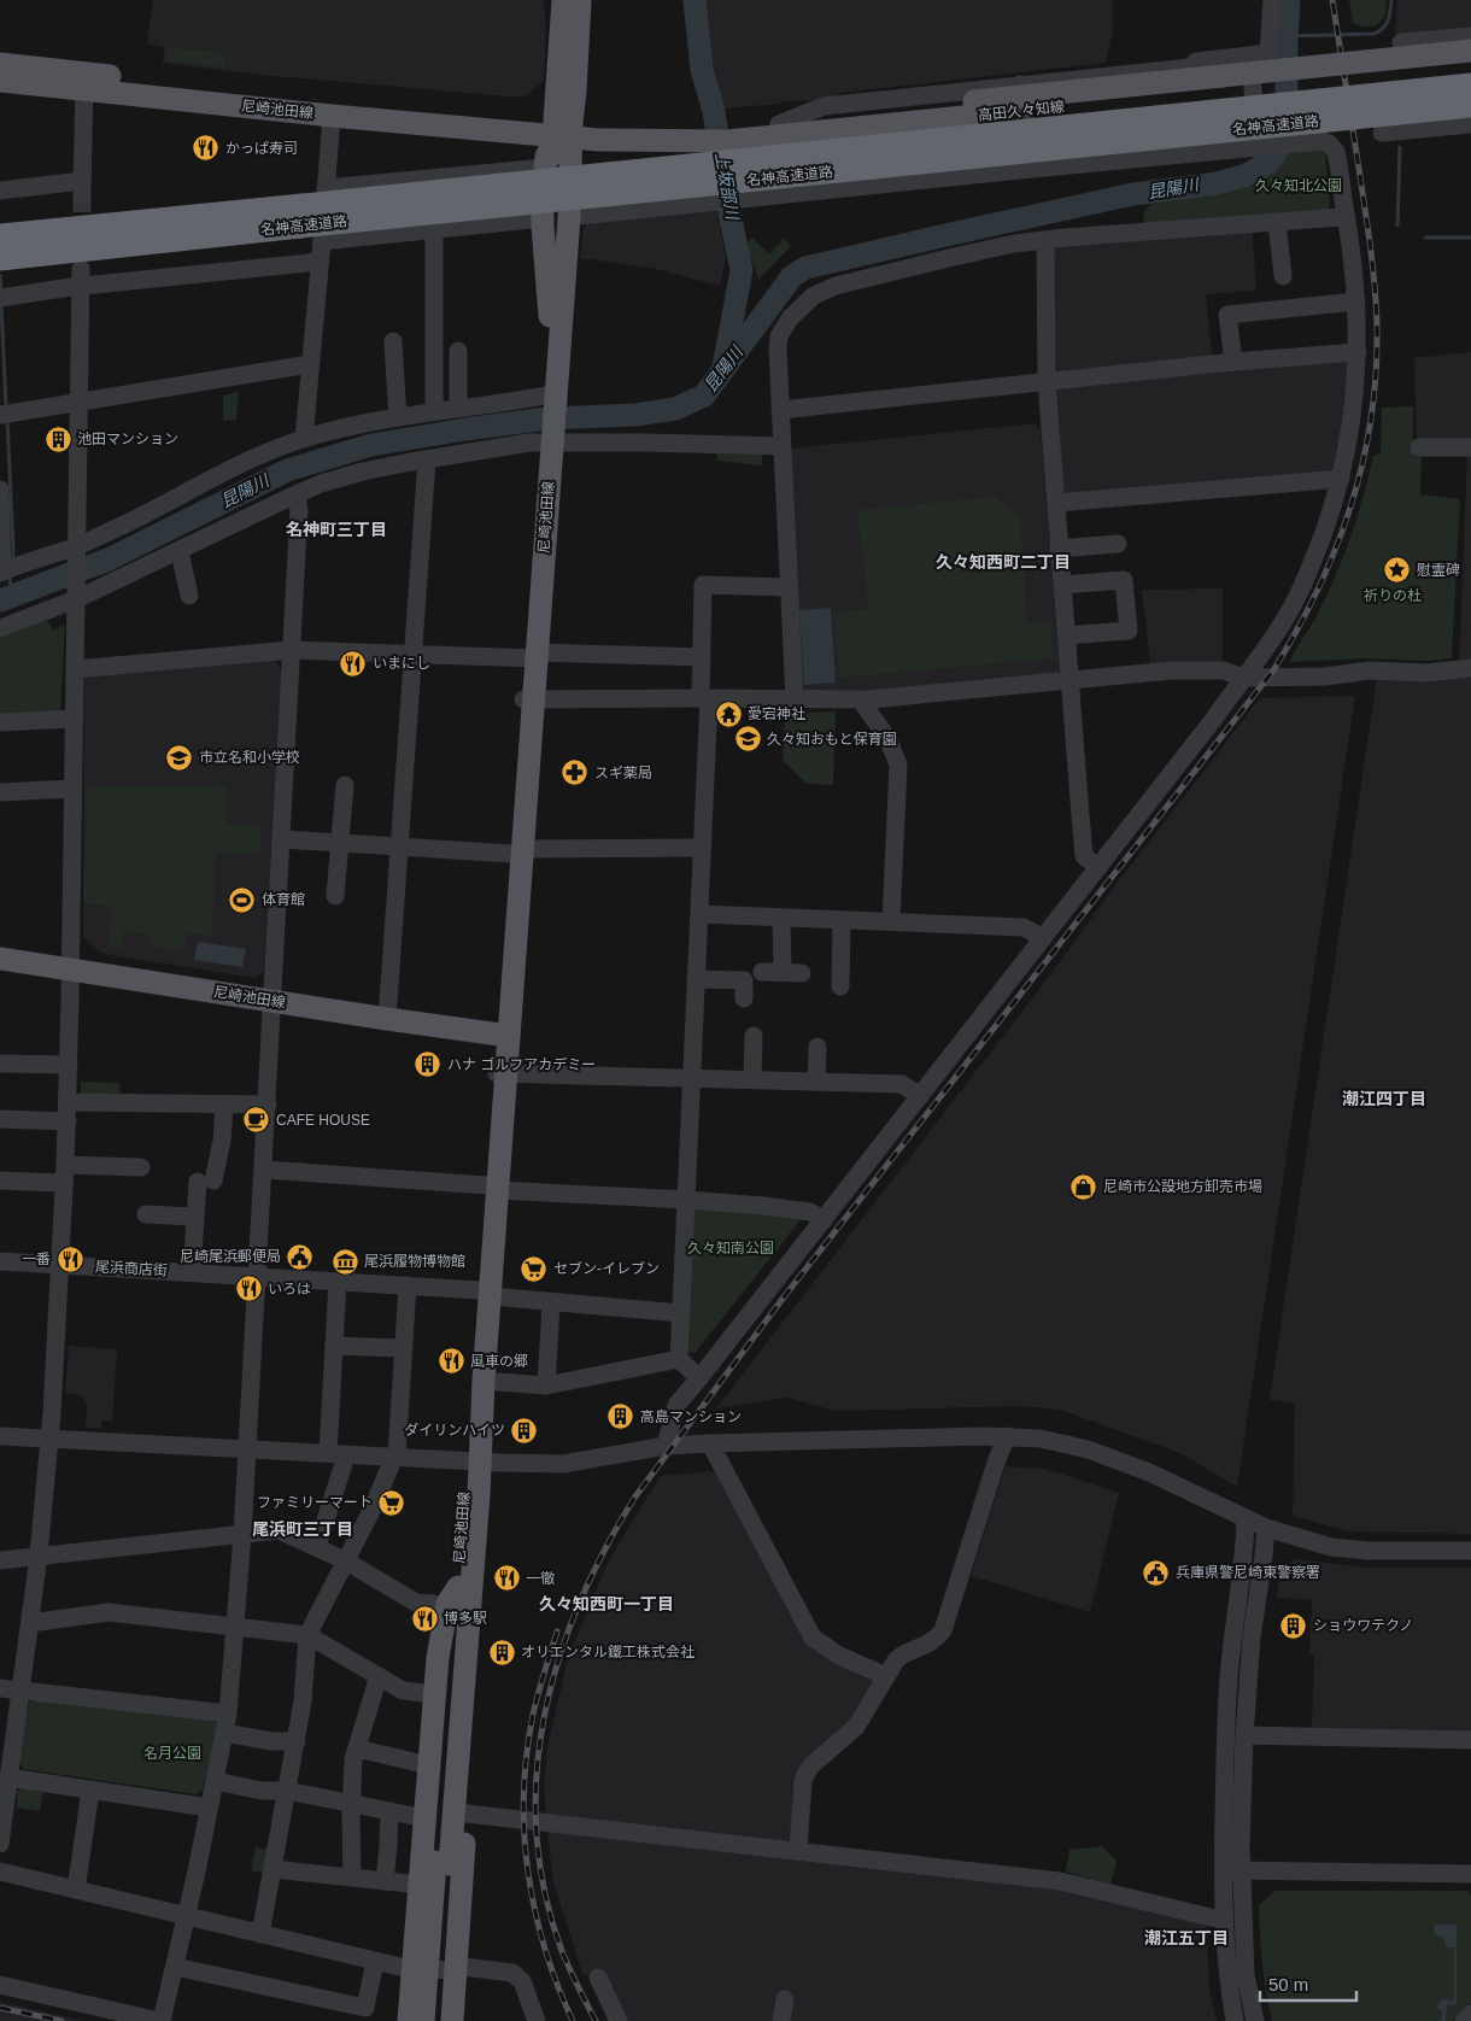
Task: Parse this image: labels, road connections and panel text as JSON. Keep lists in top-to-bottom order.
{
  "streets": {
    "highway": ["名神高速道路"],
    "main road": ["尼崎池田線", "高田久々知線"],
    "street": ["尾浜商店街"]
  },
  "crossings": [
    ["尼崎池田線", "高田久々知線"],
    ["尼崎池田線", "尾浜商店街"]
  ],
  "districts": [
    "名神町三丁目",
    "久々知西町二丁目",
    "潮江四丁目",
    "尾浜町三丁目",
    "久々知西町一丁目",
    "潮江五丁目"
  ],
  "water": ["上坂部川", "昆陽川"],
  "parks": [
    "久々知北公園",
    "祈りの杜",
    "久々知南公園",
    "名月公園"
  ],
  "places": {
    "restaurant": [
      "かっぱ寿司",
      "いまにし",
      "一番",
      "いろは",
      "風車の郷",
      "一徹",
      "博多駅"
    ],
    "building": [
      "池田マンション",
      "ハナ ゴルフアカデミー",
      "高島マンション",
      "ダイリンハイツ",
      "ショウワテクノ",
      "オリエンタル鐵工株式会社"
    ],
    "place": ["慰霊碑"],
    "temple": ["愛宕神社"],
    "school or university": ["久々知おもと保育園", "市立名和小学校"],
    "pharmacy": ["スギ薬局"],
    "sports": ["体育館"],
    "cafe": ["CAFE HOUSE"],
    "shop": ["尼崎市公設地方卸売市場"],
    "public building": ["尼崎尾浜郵便局", "兵庫県警尼崎東警察署"],
    "museum": ["尾浜履物博物館"],
    "supermarket": ["セブン-イレブン", "ファミリーマート"]
  },
  "scale_bar": "50 m"
}
